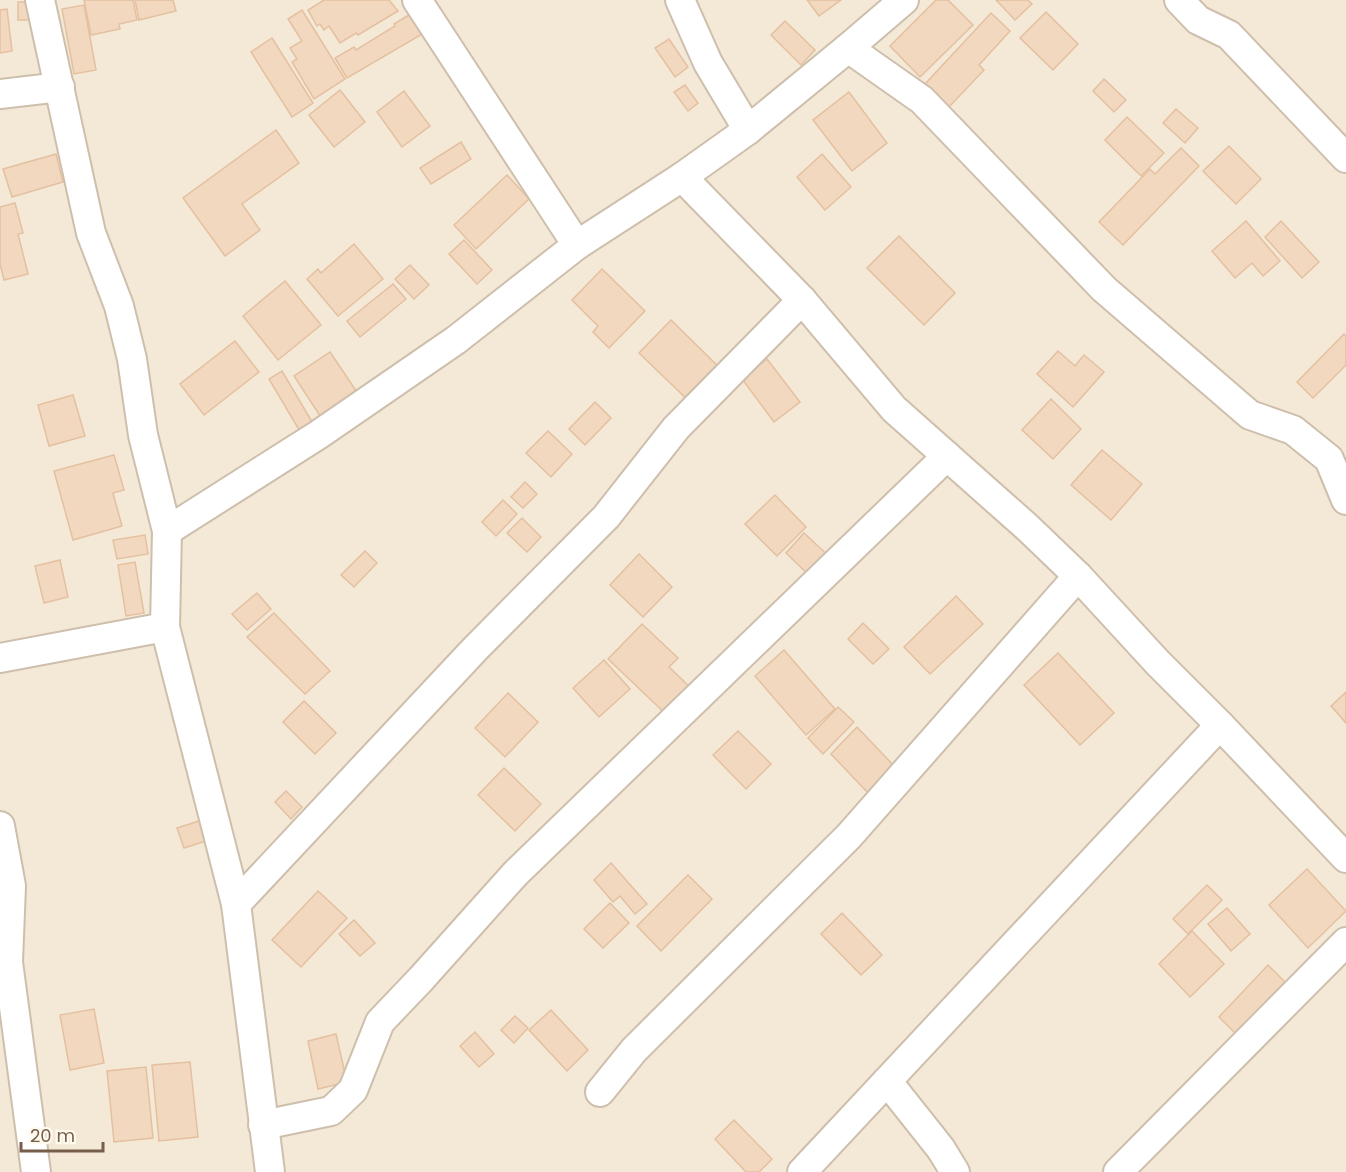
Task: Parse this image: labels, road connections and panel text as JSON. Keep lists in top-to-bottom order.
{
  "scale_bar": "20 m"
}
